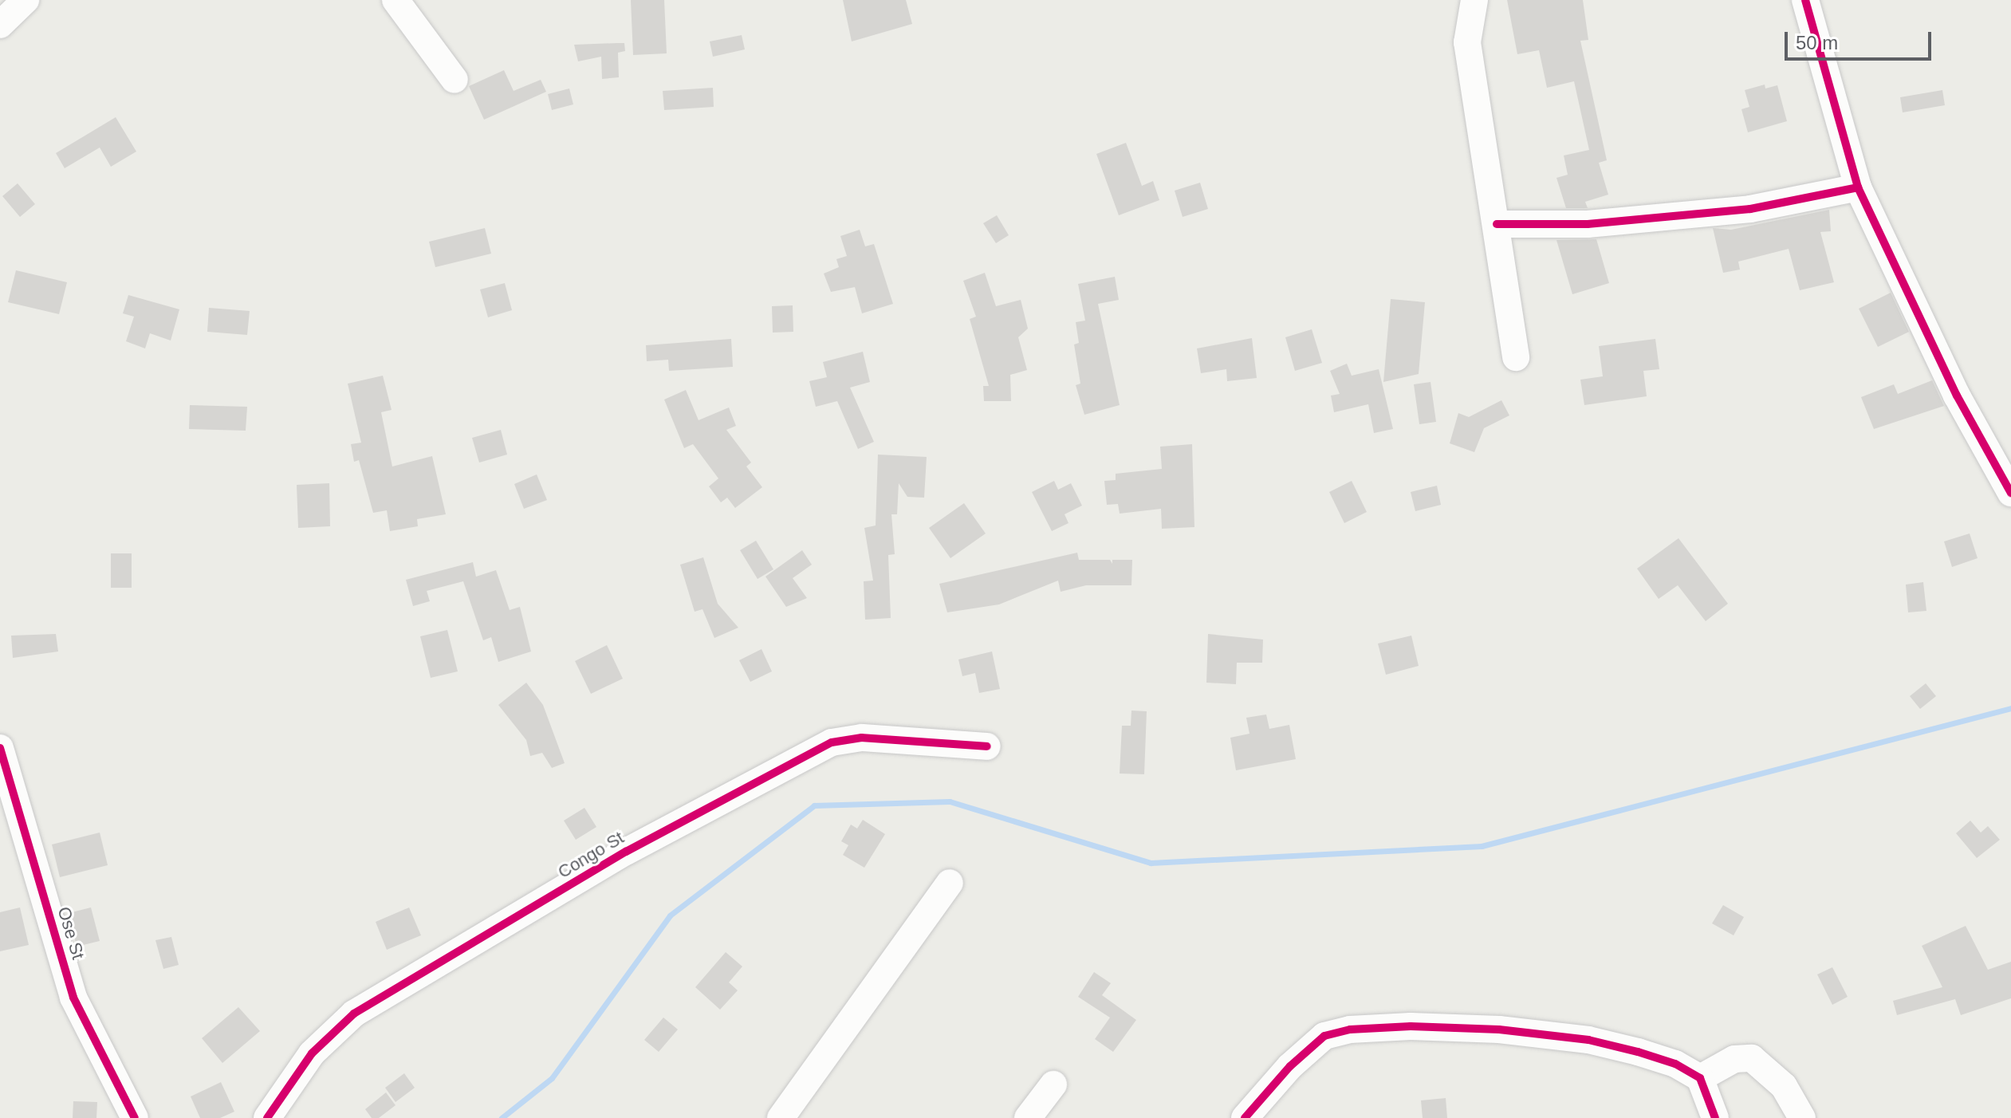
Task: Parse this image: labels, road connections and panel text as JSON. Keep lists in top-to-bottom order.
{
  "streets": {
    "street": ["Congo St", "Ose St"]
  },
  "scale_bar": "50 m"
}
